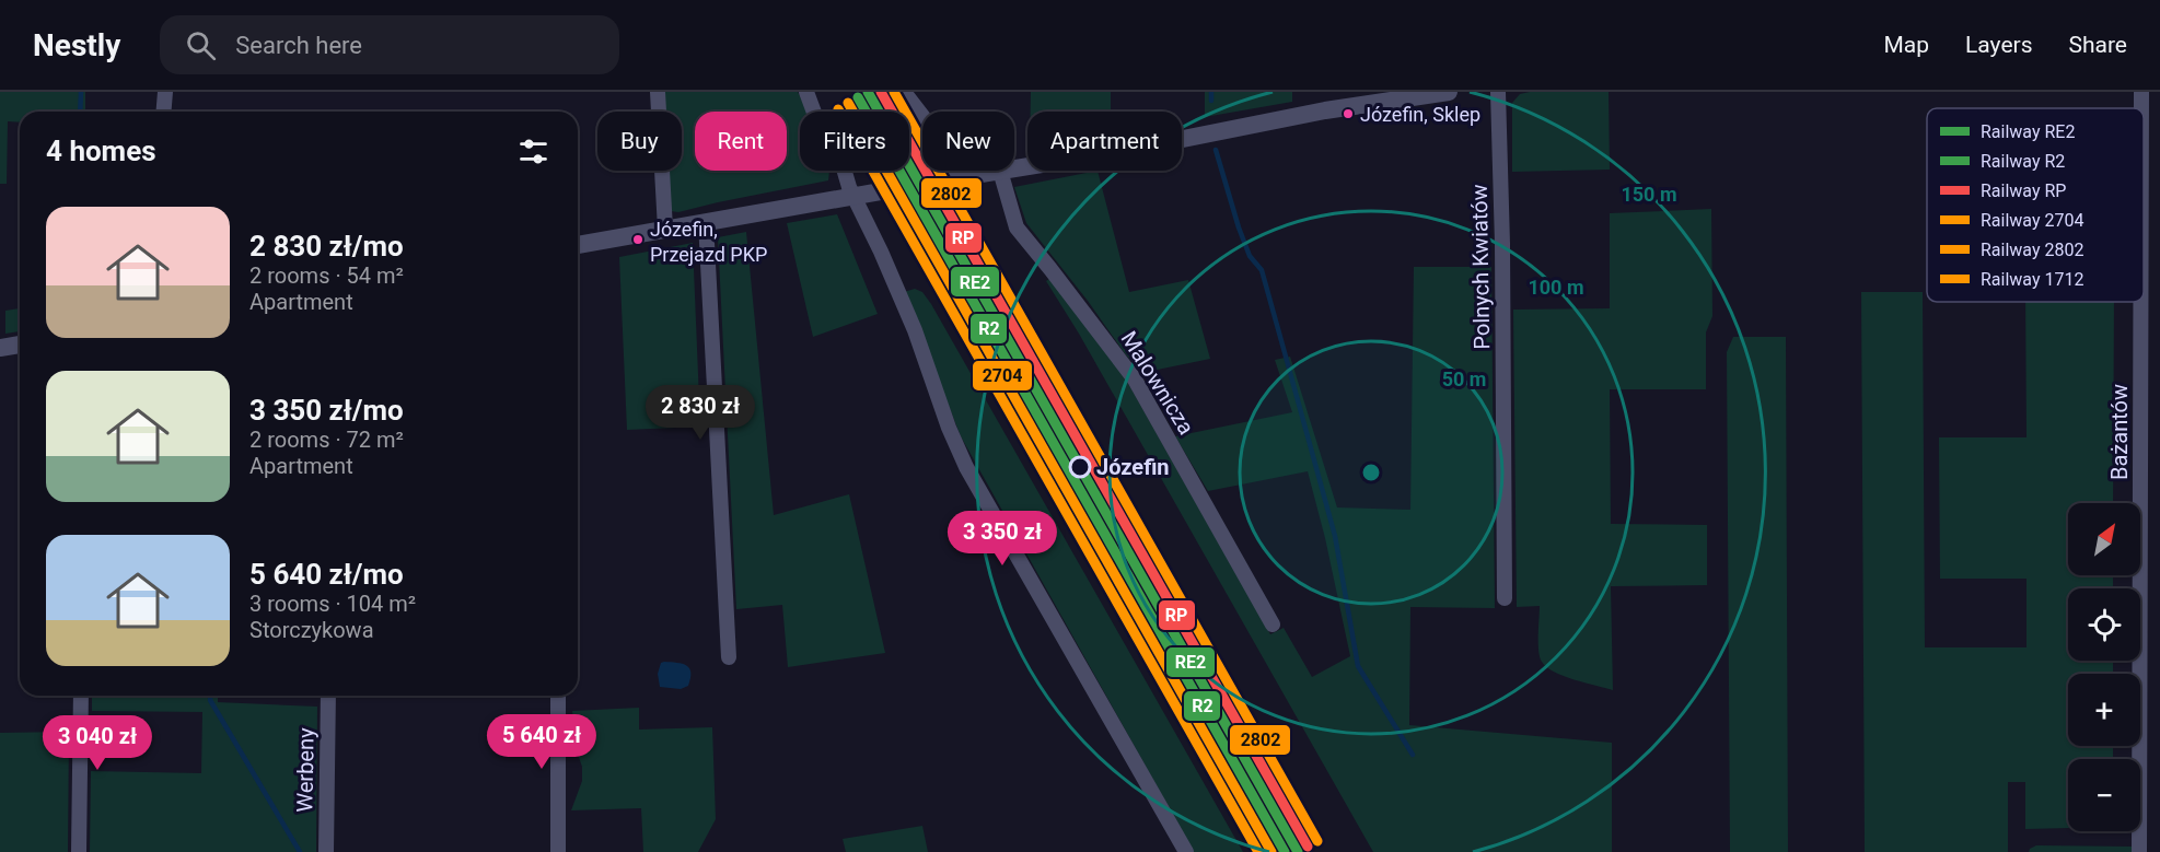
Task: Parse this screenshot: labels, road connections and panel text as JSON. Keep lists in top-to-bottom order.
{
  "streets": {
    "street": [
      "Polnych Kwiatów",
      "Malownicza",
      "Bażantów",
      "Werbeny"
    ]
  },
  "places": ["Józefin, Sklep", "Józefin, Przejazd PKP", "Józefin"],
  "lines": [
    "rail line RE2",
    "rail line RP",
    "rail line 2802",
    "rail line R2",
    "rail line 2704",
    "rail line 1712"
  ],
  "legend": [
    "Railway RE2",
    "Railway R2",
    "Railway RP",
    "Railway 2704",
    "Railway 2802",
    "Railway 1712"
  ],
  "north": "top right",
  "page": {
    "header": "Nestly",
    "search": "Search here",
    "nav": ["Map", "Layers", "Share"],
    "chip": [
      "Buy",
      "Rent",
      "Filters",
      "New",
      "Apartment"
    ],
    "heading": "4 homes",
    "list": [
      {
        "name": "2 830 zł/mo",
        "note": "2 rooms · 54 m² · Apartment"
      },
      {
        "name": "3 350 zł/mo",
        "note": "2 rooms · 72 m² · Apartment"
      },
      {
        "name": "5 640 zł/mo",
        "note": "3 rooms · 104 m² · Storczykowa"
      }
    ],
    "price": [
      "2 830 zł",
      "3 350 zł",
      "5 640 zł",
      "3 040 zł"
    ],
    "map_buttons": ["+", "−"]
  },
  "rings": ["150 m", "100 m", "50 m"]
}
